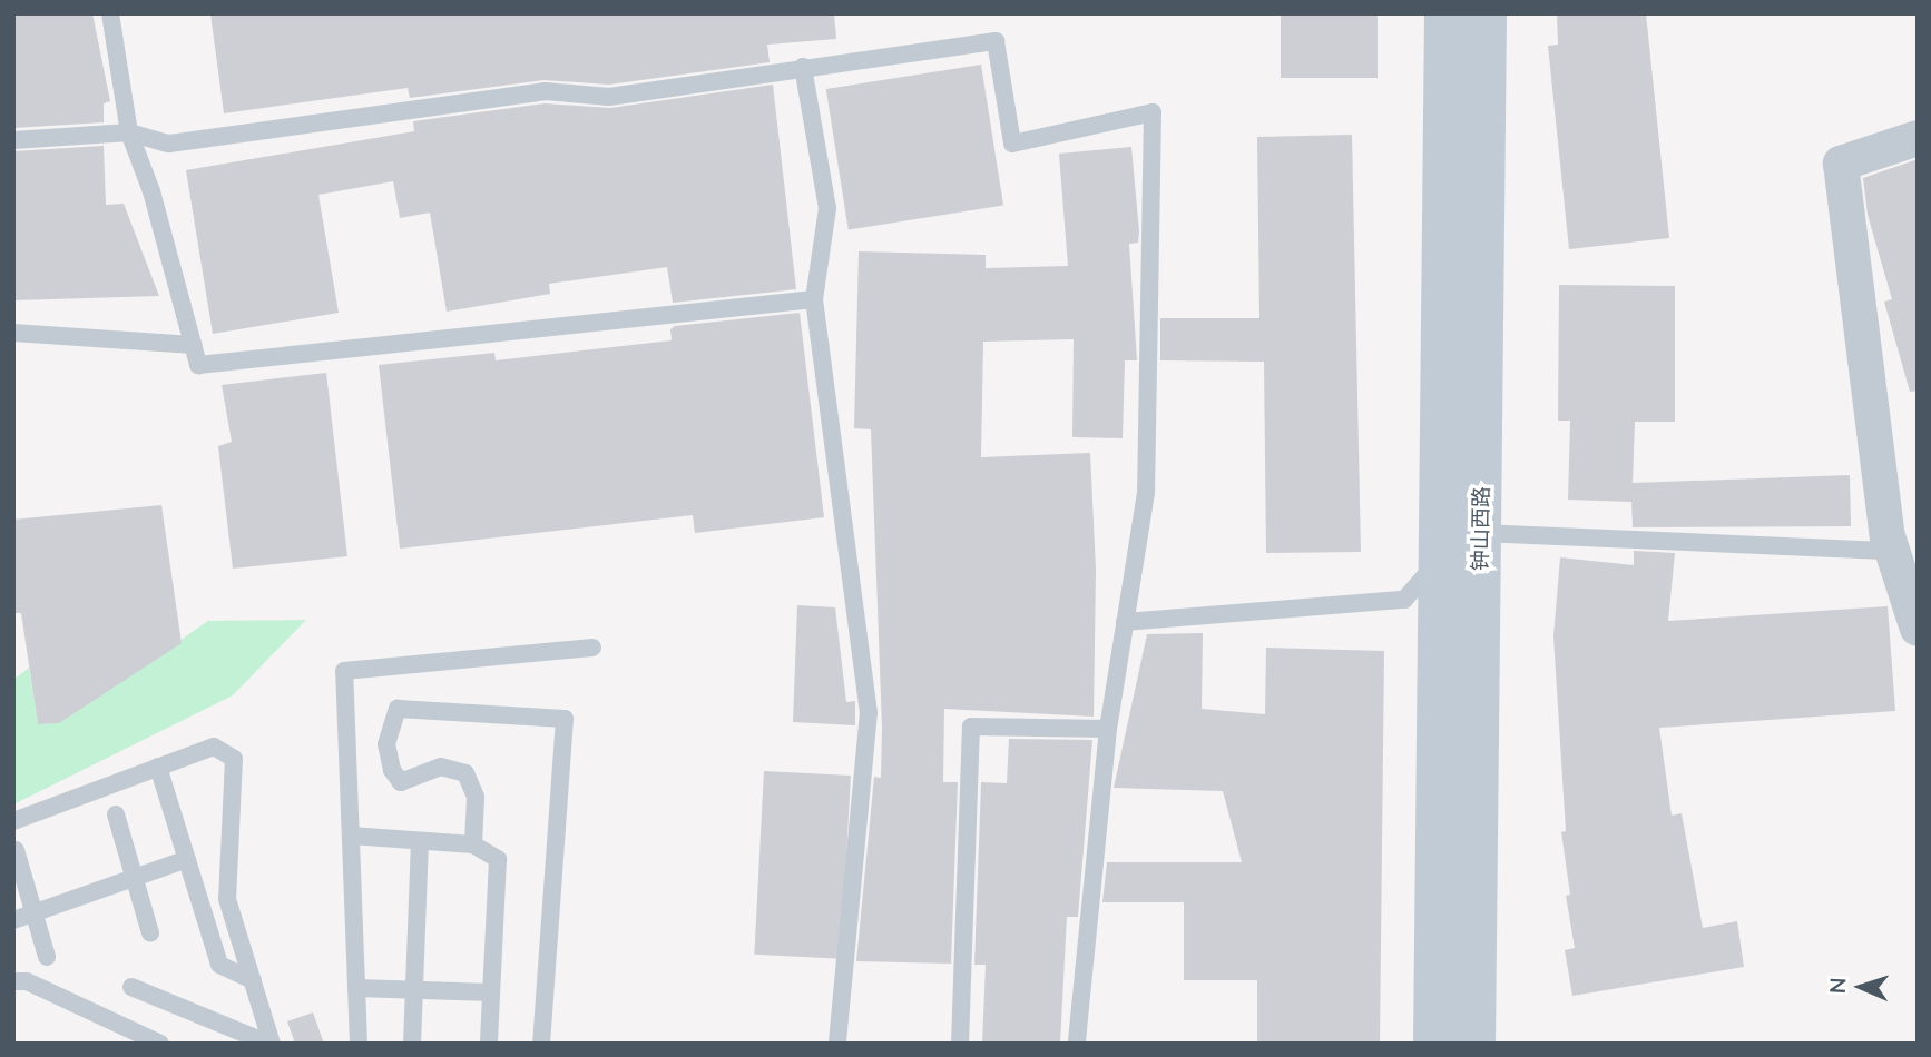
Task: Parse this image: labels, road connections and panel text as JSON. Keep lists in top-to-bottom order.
{
  "streets": {
    "main road": ["钟山西路"]
  },
  "north": "left"
}
